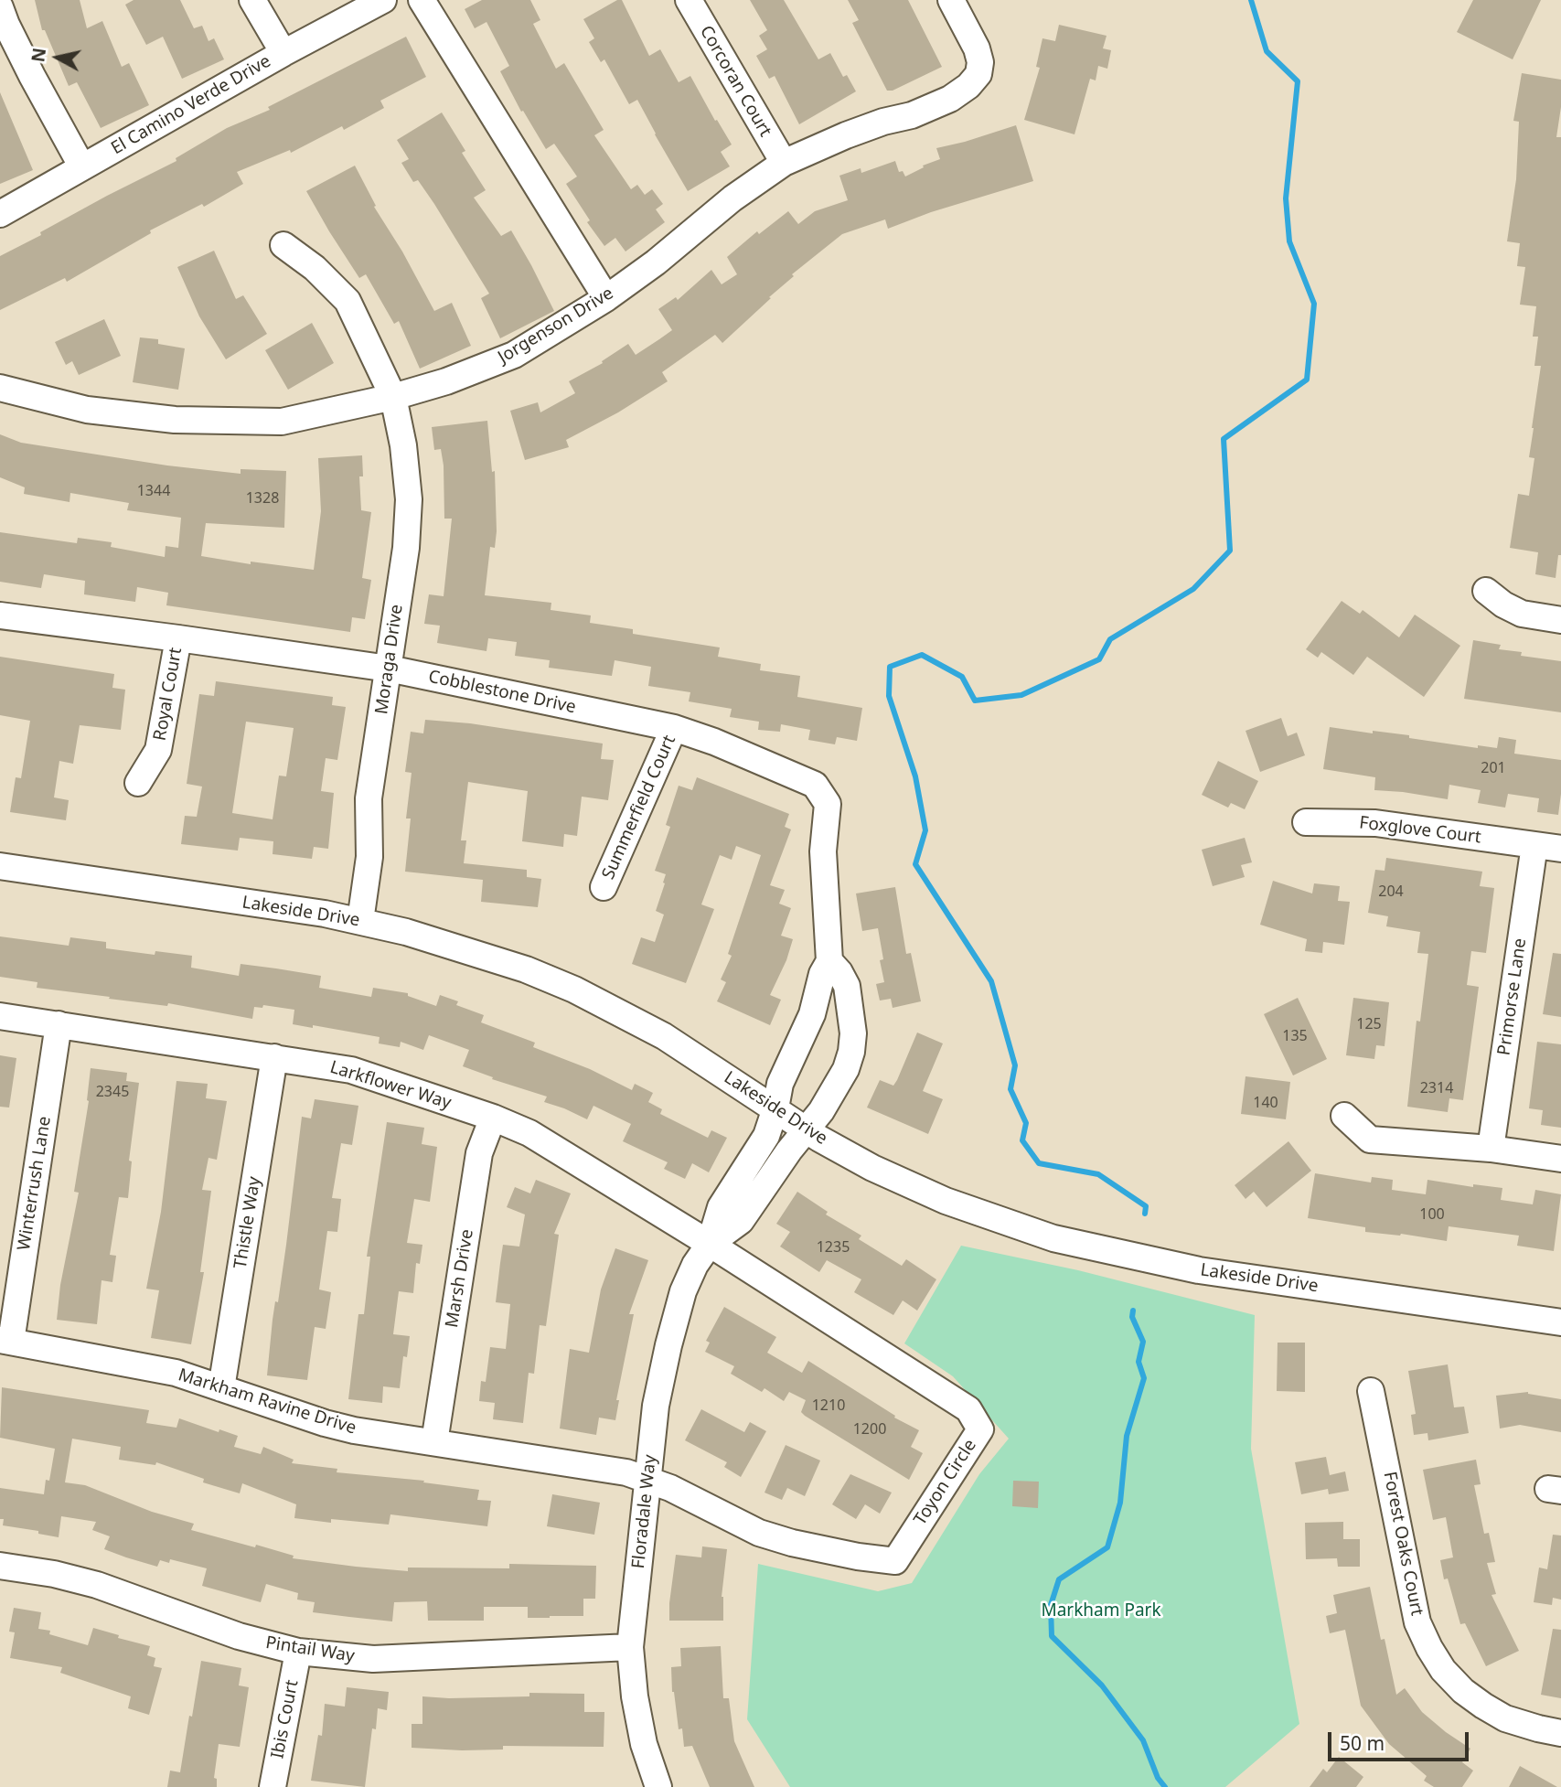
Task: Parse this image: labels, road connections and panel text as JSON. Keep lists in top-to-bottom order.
{
  "streets": {
    "street": [
      "Corcoran Court",
      "El Camino Verde Drive",
      "Jorgenson Drive",
      "Moraga Drive",
      "Cobblestone Drive",
      "Royal Court",
      "Summerfield Court",
      "Foxglove Court",
      "Lakeside Drive",
      "Primorse Lane",
      "Larkflower Way",
      "Winterrush Lane",
      "Thistle Way",
      "Marsh Drive",
      "Markham Ravine Drive",
      "Toyon Circle",
      "Floradale Way",
      "Forest Oaks Court",
      "Pintail Way",
      "Ibis Court"
    ]
  },
  "crossings": [
    ["Corcoran Court", "Jorgenson Drive"],
    ["Jorgenson Drive", "Moraga Drive"],
    ["Moraga Drive", "Cobblestone Drive"],
    ["Moraga Drive", "Lakeside Drive"],
    ["Cobblestone Drive", "Royal Court"],
    ["Cobblestone Drive", "Summerfield Court"],
    ["Cobblestone Drive", "Lakeside Drive"],
    ["Cobblestone Drive", "Floradale Way"],
    ["Foxglove Court", "Primorse Lane"],
    ["Lakeside Drive", "Floradale Way"],
    ["Larkflower Way", "Winterrush Lane"],
    ["Larkflower Way", "Thistle Way"],
    ["Larkflower Way", "Marsh Drive"],
    ["Larkflower Way", "Toyon Circle"],
    ["Larkflower Way", "Floradale Way"],
    ["Winterrush Lane", "Markham Ravine Drive"],
    ["Thistle Way", "Markham Ravine Drive"],
    ["Marsh Drive", "Markham Ravine Drive"],
    ["Markham Ravine Drive", "Toyon Circle"],
    ["Markham Ravine Drive", "Floradale Way"],
    ["Toyon Circle", "Floradale Way"],
    ["Floradale Way", "Pintail Way"],
    ["Pintail Way", "Ibis Court"]
  ],
  "parks": ["Markham Park"],
  "house_numbers": [
    "1344",
    "1328",
    "201",
    "204",
    "125",
    "135",
    "2314",
    "2345",
    "140",
    "100",
    "1235",
    "1210",
    "1200"
  ],
  "scale_bar": "50 m",
  "north": "left"
}
